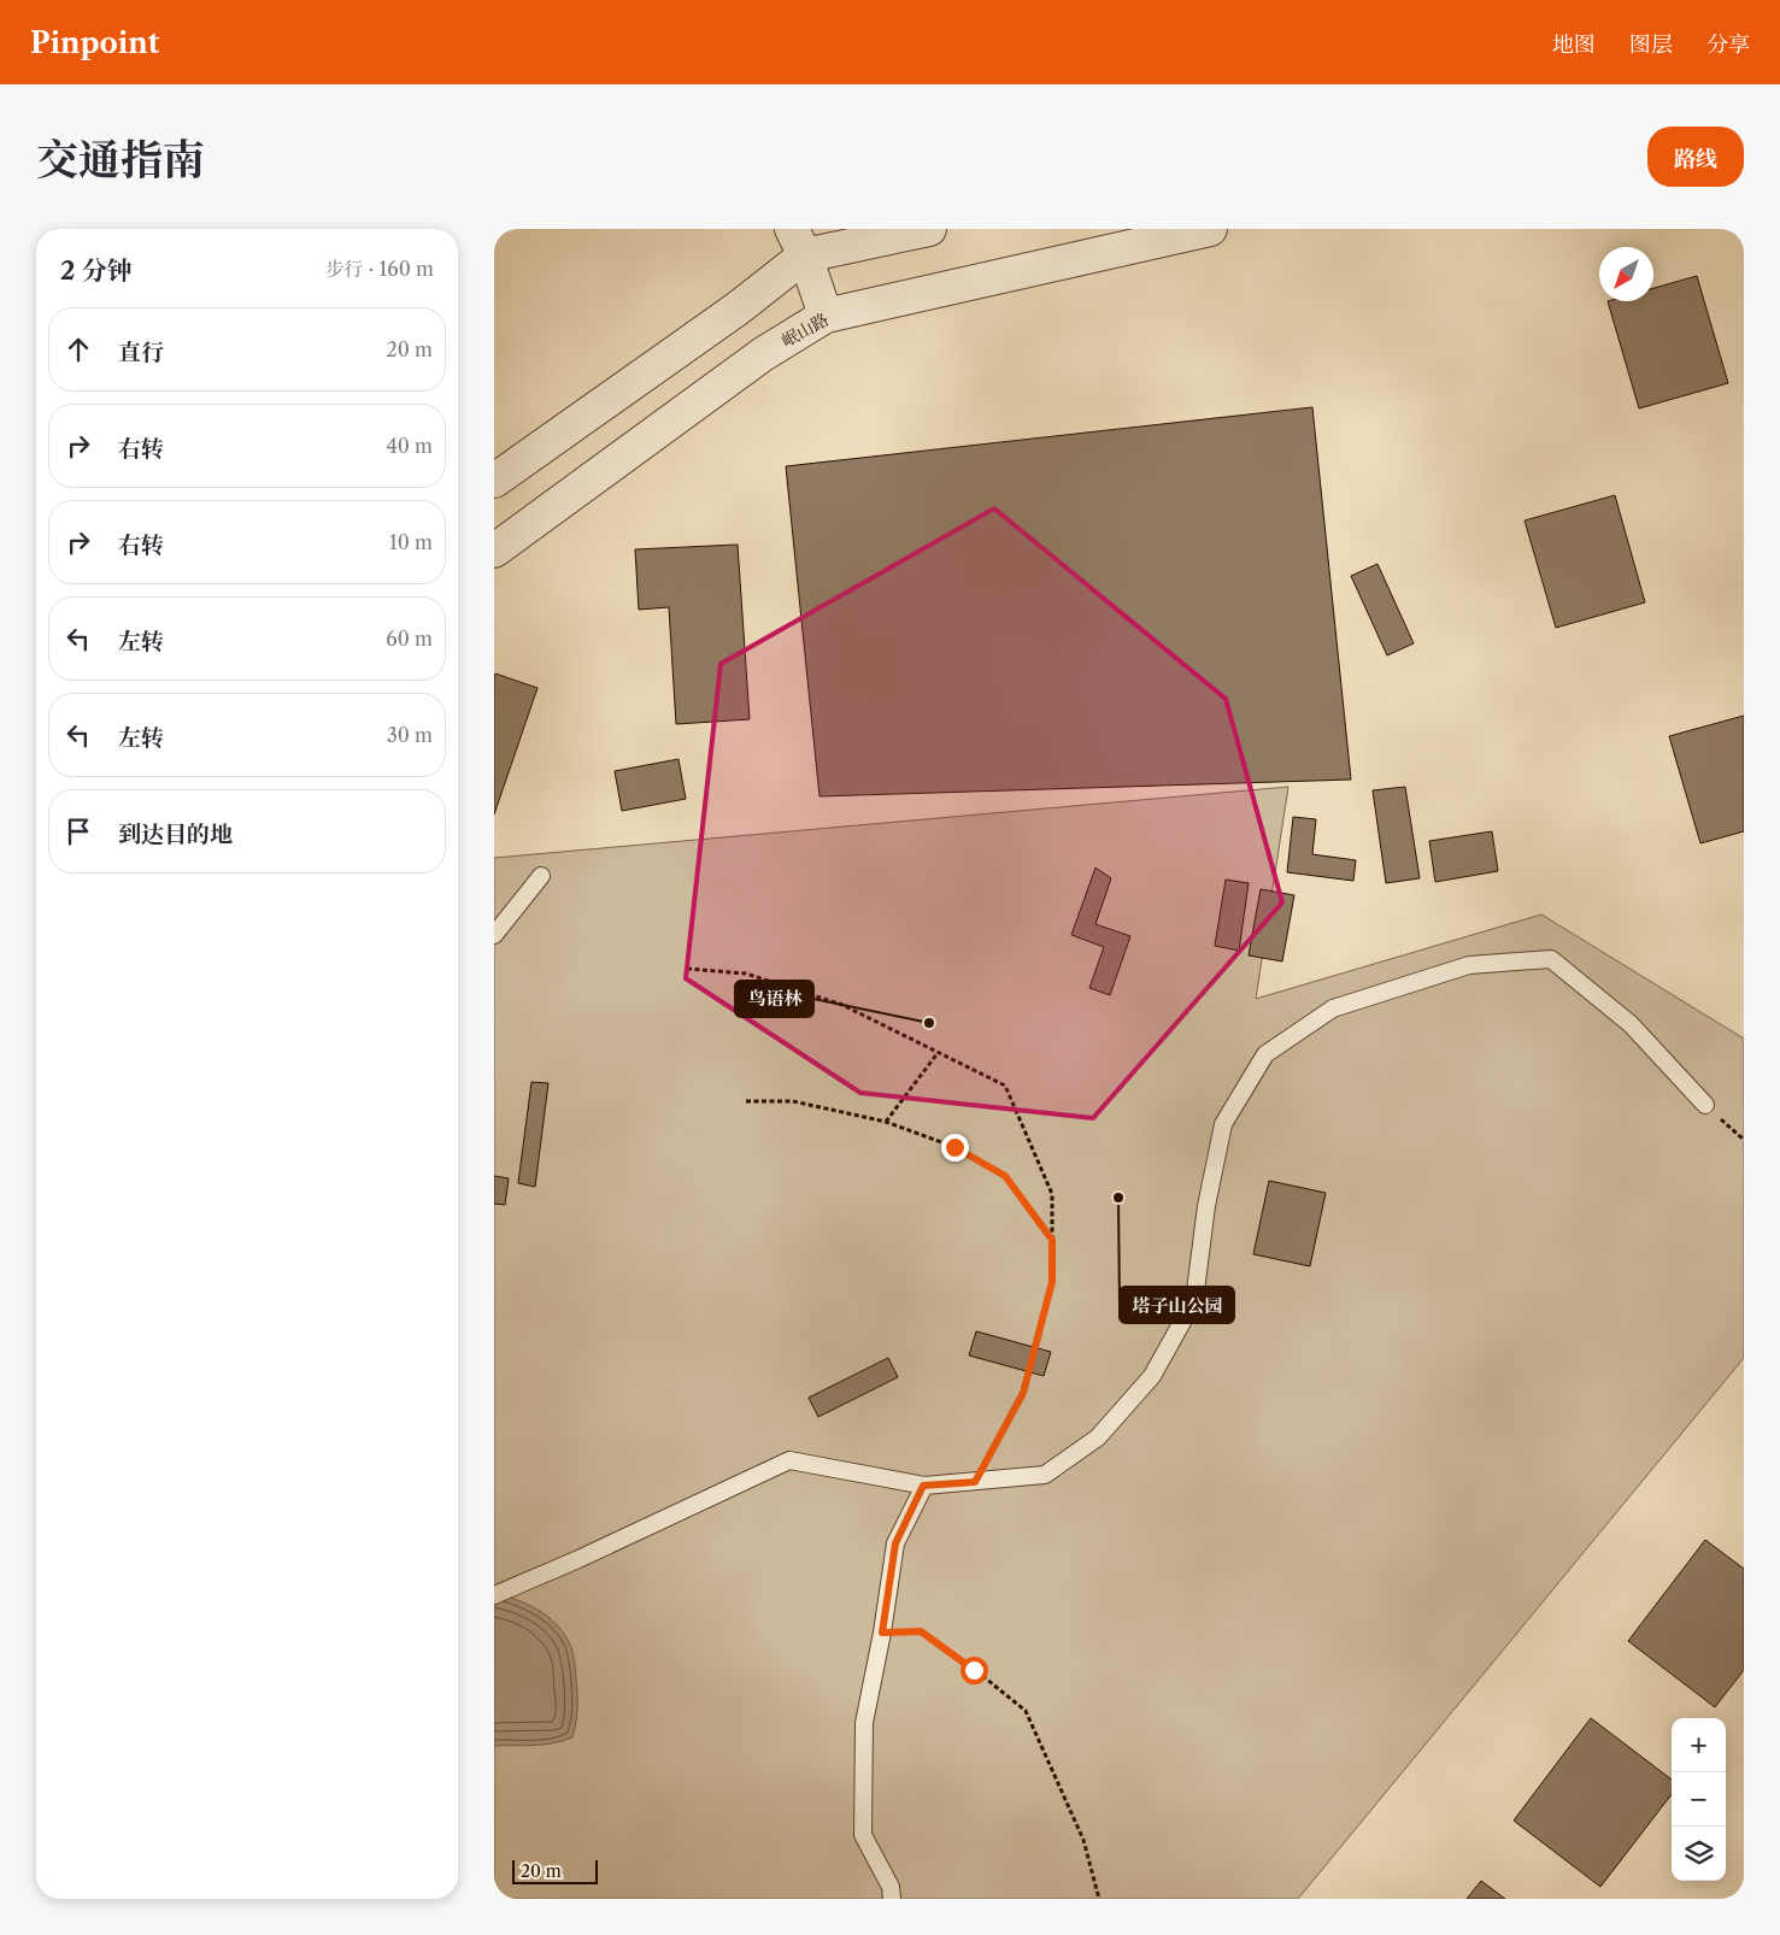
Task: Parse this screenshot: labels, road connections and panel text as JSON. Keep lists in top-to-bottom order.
{
  "streets": {
    "street": ["岷山路"]
  },
  "places": ["鸟语林", "塔子山公园"],
  "scale_bar": "20 m",
  "north": "bottom left",
  "page": {
    "header": "Pinpoint",
    "nav": ["地图", "图层", "分享"],
    "title": "交通指南",
    "buttons": "路线",
    "heading": ["2 分钟", "步行 · 160 m"],
    "list": [
      ["直行", "20 m"],
      ["右转", "40 m"],
      ["右转", "10 m"],
      ["左转", "60 m"],
      ["左转", "30 m"],
      "到达目的地"
    ],
    "map_buttons": ["+", "−"],
    "scale": "20 m"
  }
}
